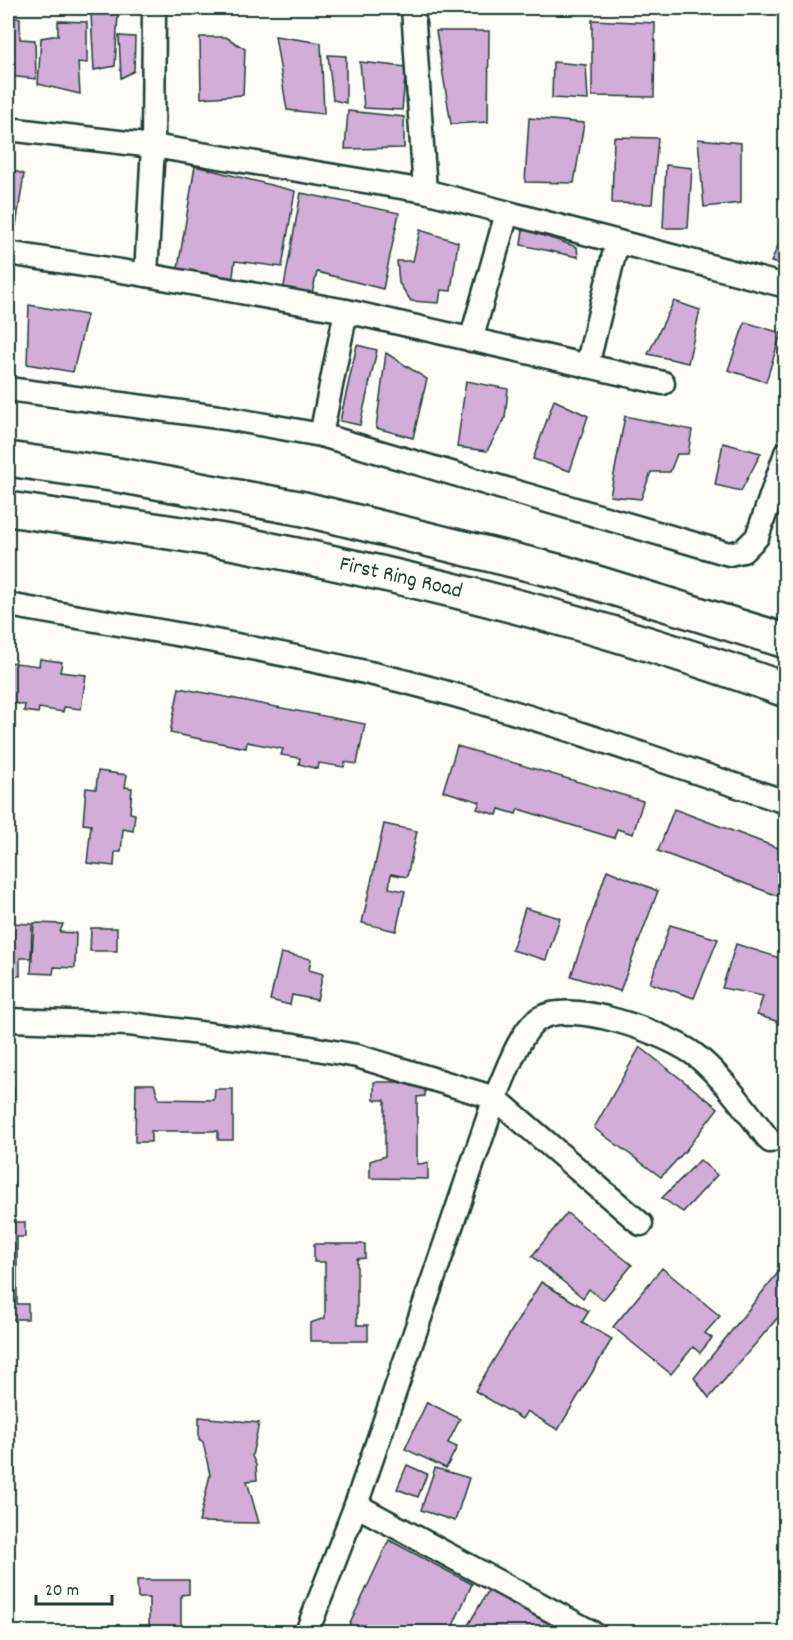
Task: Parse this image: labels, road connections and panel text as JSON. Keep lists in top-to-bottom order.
{
  "streets": {
    "main road": ["First Ring Road"]
  },
  "scale_bar": "20 m"
}
